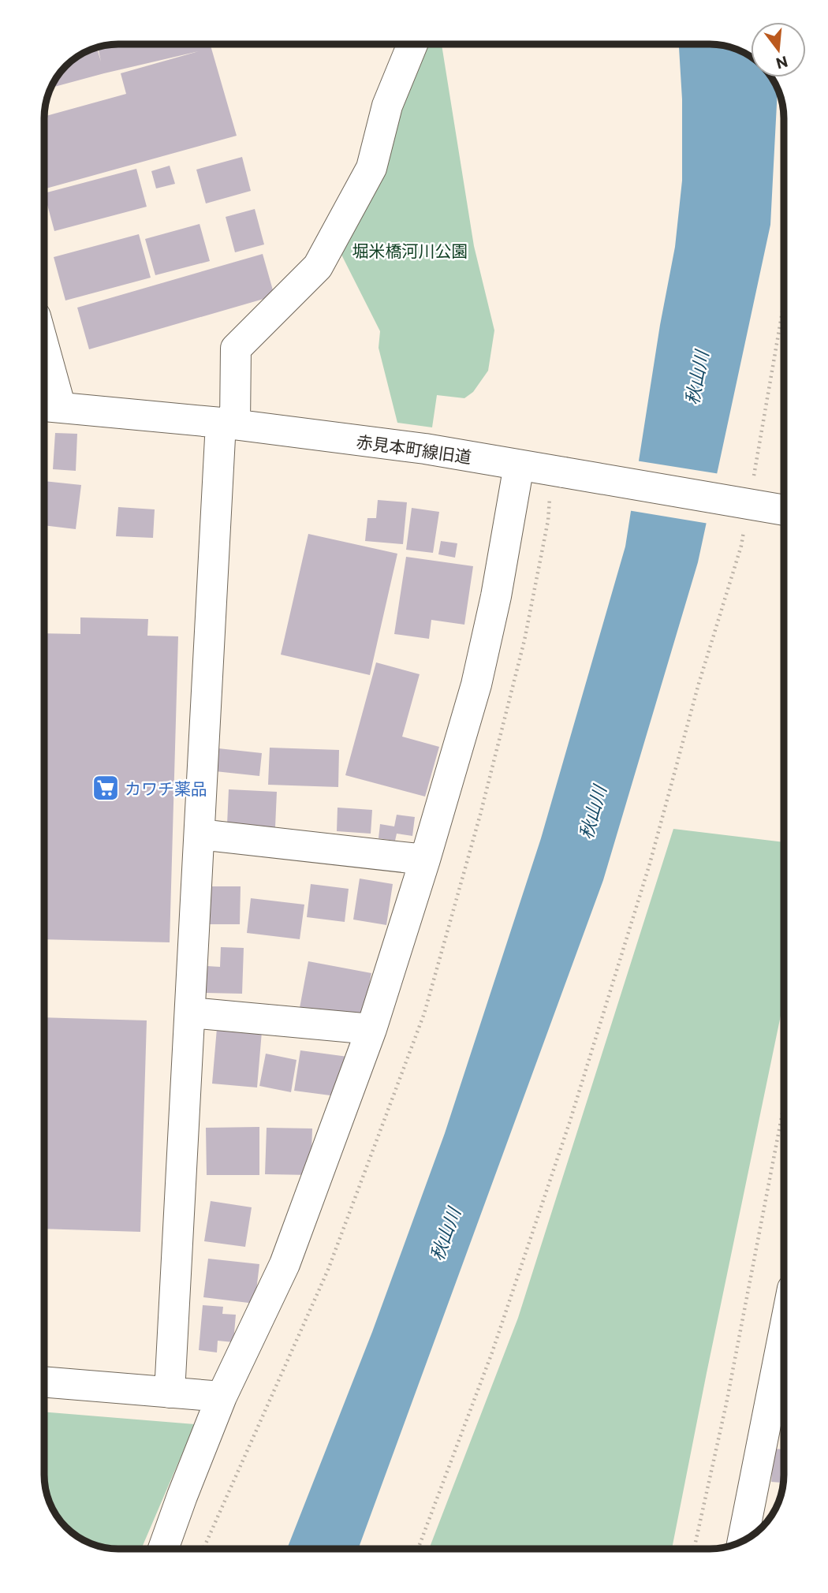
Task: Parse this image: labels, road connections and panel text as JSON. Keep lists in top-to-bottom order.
{
  "streets": {
    "street": ["赤見本町線旧道"]
  },
  "water": ["秋山川"],
  "parks": ["堀米橋河川公園"],
  "places": {
    "supermarket": ["カワチ薬品"]
  },
  "north": "bottom"
}
